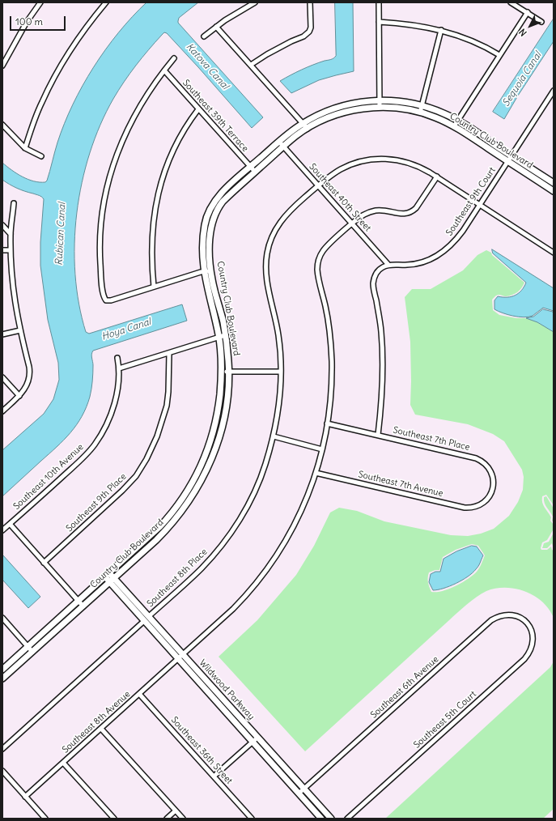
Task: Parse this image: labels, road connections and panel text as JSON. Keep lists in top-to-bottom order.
{
  "streets": {
    "main road": ["Country Club Boulevard", "Wildwood Parkway"],
    "street": [
      "Southeast 39th Terrace",
      "Southeast 40th Street",
      "Southeast 9th Court",
      "Southeast 7th Place",
      "Southeast 10th Avenue",
      "Southeast 7th Avenue",
      "Southeast 9th Place",
      "Southeast 8th Place",
      "Southeast 6th Avenue",
      "Southeast 5th Court",
      "Southeast 8th Avenue",
      "Southeast 36th Street"
    ]
  },
  "crossings": [
    ["Southeast 39th Terrace", "Country Club Boulevard"],
    ["Country Club Boulevard", "Southeast 40th Street"],
    ["Country Club Boulevard", "Southeast 9th Court"],
    ["Country Club Boulevard", "Wildwood Parkway"],
    ["Southeast 40th Street", "Southeast 9th Court"],
    ["Southeast 40th Street", "Southeast 8th Place"],
    ["Southeast 9th Court", "Southeast 8th Place"],
    ["Southeast 7th Place", "Southeast 7th Avenue"],
    ["Southeast 8th Place", "Wildwood Parkway"],
    ["Southeast 6th Avenue", "Wildwood Parkway"],
    ["Southeast 6th Avenue", "Southeast 5th Court"],
    ["Wildwood Parkway", "Southeast 8th Avenue"],
    ["Southeast 8th Avenue", "Southeast 36th Street"]
  ],
  "water": [
    "Katova Canal",
    "Sequoia Canal",
    "Rubican Canal",
    "Hoya Canal"
  ],
  "scale_bar": "100 m",
  "north": "bottom left"
}
